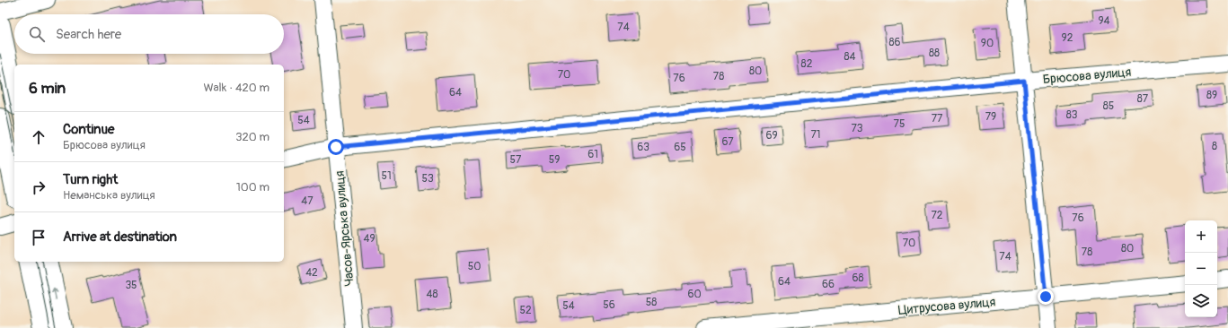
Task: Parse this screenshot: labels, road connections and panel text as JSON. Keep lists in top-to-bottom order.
{
  "streets": {
    "street": ["Брюсова вулиця", "Часов-Ярська вулиця", "Цитрусова вулиця"]
  },
  "crossings": [
    ["Брюсова вулиця", "Часов-Ярська вулиця"]
  ],
  "house_numbers": [
    "94",
    "74",
    "92",
    "86",
    "90",
    "88",
    "84",
    "82",
    "80",
    "70",
    "78",
    "76",
    "64",
    "89",
    "87",
    "85",
    "83",
    "79",
    "77",
    "54",
    "75",
    "73",
    "71",
    "69",
    "67",
    "8",
    "63",
    "65",
    "61",
    "57",
    "59",
    "51",
    "53",
    "47",
    "72",
    "76",
    "49",
    "70",
    "80",
    "78",
    "74",
    "50",
    "42",
    "68",
    "64",
    "66",
    "35",
    "48",
    "60",
    "58",
    "56",
    "54",
    "52"
  ],
  "page": {
    "search": "Search here",
    "heading": ["6 min", "Walk · 420 m"],
    "list": [
      ["Continue", "Брюсова вулиця", "320 m"],
      ["Turn right", "Неманська вулиця", "100 m"],
      "Arrive at destination"
    ],
    "map_buttons": ["+", "−"]
  }
}
